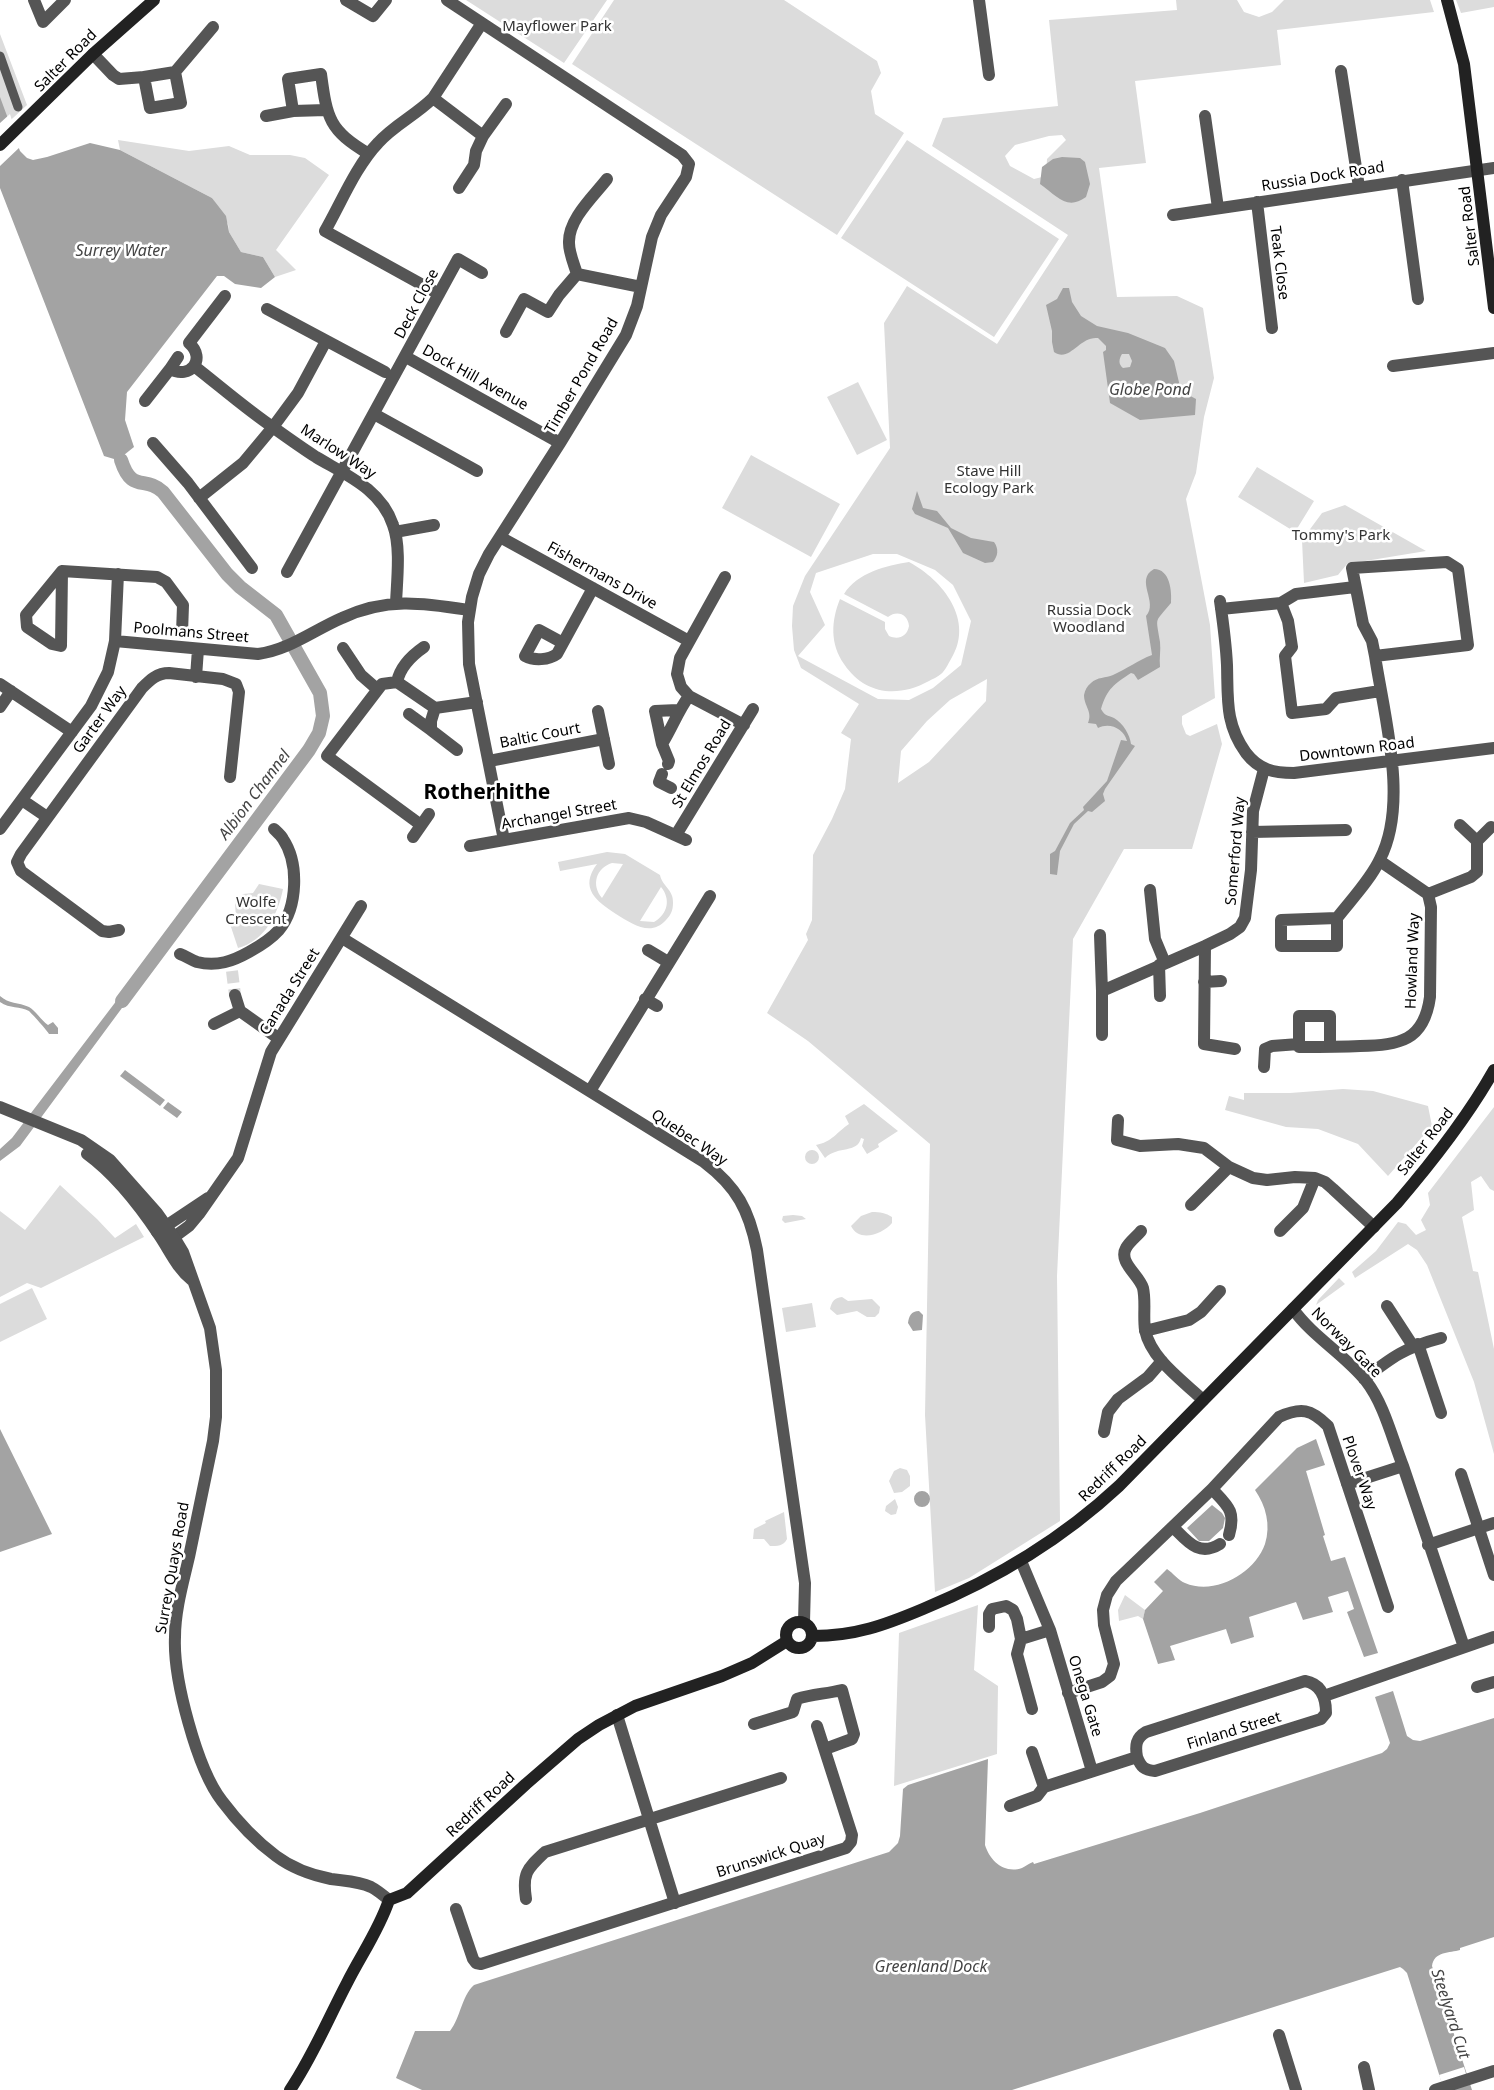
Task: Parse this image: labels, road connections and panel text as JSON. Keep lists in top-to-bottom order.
{
  "streets": {
    "main road": ["Salter Road", "Redriff Road"],
    "street": [
      "Russia Dock Road",
      "Teak Close",
      "Deck Close",
      "Timber Pond Road",
      "Dock Hill Avenue",
      "Marlow Way",
      "Fishermans Drive",
      "Poolmans Street",
      "Garter Way",
      "Baltic Court",
      "Downtown Road",
      "St Elmos Road",
      "Archangel Street",
      "Somerford Way",
      "Howland Way",
      "Canada Street",
      "Quebec Way",
      "Norway Gate",
      "Plover Way",
      "Surrey Quays Road",
      "Onega Gate",
      "Finland Street",
      "Brunswick Quay"
    ]
  },
  "crossings": [
    ["Salter Road", "Russia Dock Road"],
    ["Salter Road", "Redriff Road"],
    ["Russia Dock Road", "Teak Close"],
    ["Deck Close", "Dock Hill Avenue"],
    ["Deck Close", "Marlow Way"],
    ["Timber Pond Road", "Dock Hill Avenue"],
    ["Timber Pond Road", "Fishermans Drive"],
    ["Timber Pond Road", "Poolmans Street"],
    ["Timber Pond Road", "Baltic Court"],
    ["Timber Pond Road", "Archangel Street"],
    ["Marlow Way", "Poolmans Street"],
    ["Downtown Road", "Somerford Way"],
    ["St Elmos Road", "Archangel Street"],
    ["Canada Street", "Quebec Way"],
    ["Canada Street", "Surrey Quays Road"],
    ["Quebec Way", "Redriff Road"],
    ["Norway Gate", "Redriff Road"],
    ["Redriff Road", "Surrey Quays Road"],
    ["Redriff Road", "Onega Gate"],
    ["Plover Way", "Onega Gate"]
  ],
  "districts": ["Rotherhithe"],
  "water": [
    "Surrey Water",
    "Globe Pond",
    "Albion Channel",
    "Greenland Dock",
    "Steelyard Cut"
  ],
  "parks": [
    "Mayflower Park",
    "Stave Hill Ecology Park",
    "Tommy's Park",
    "Russia Dock Woodland",
    "Wolfe Crescent"
  ]
}
